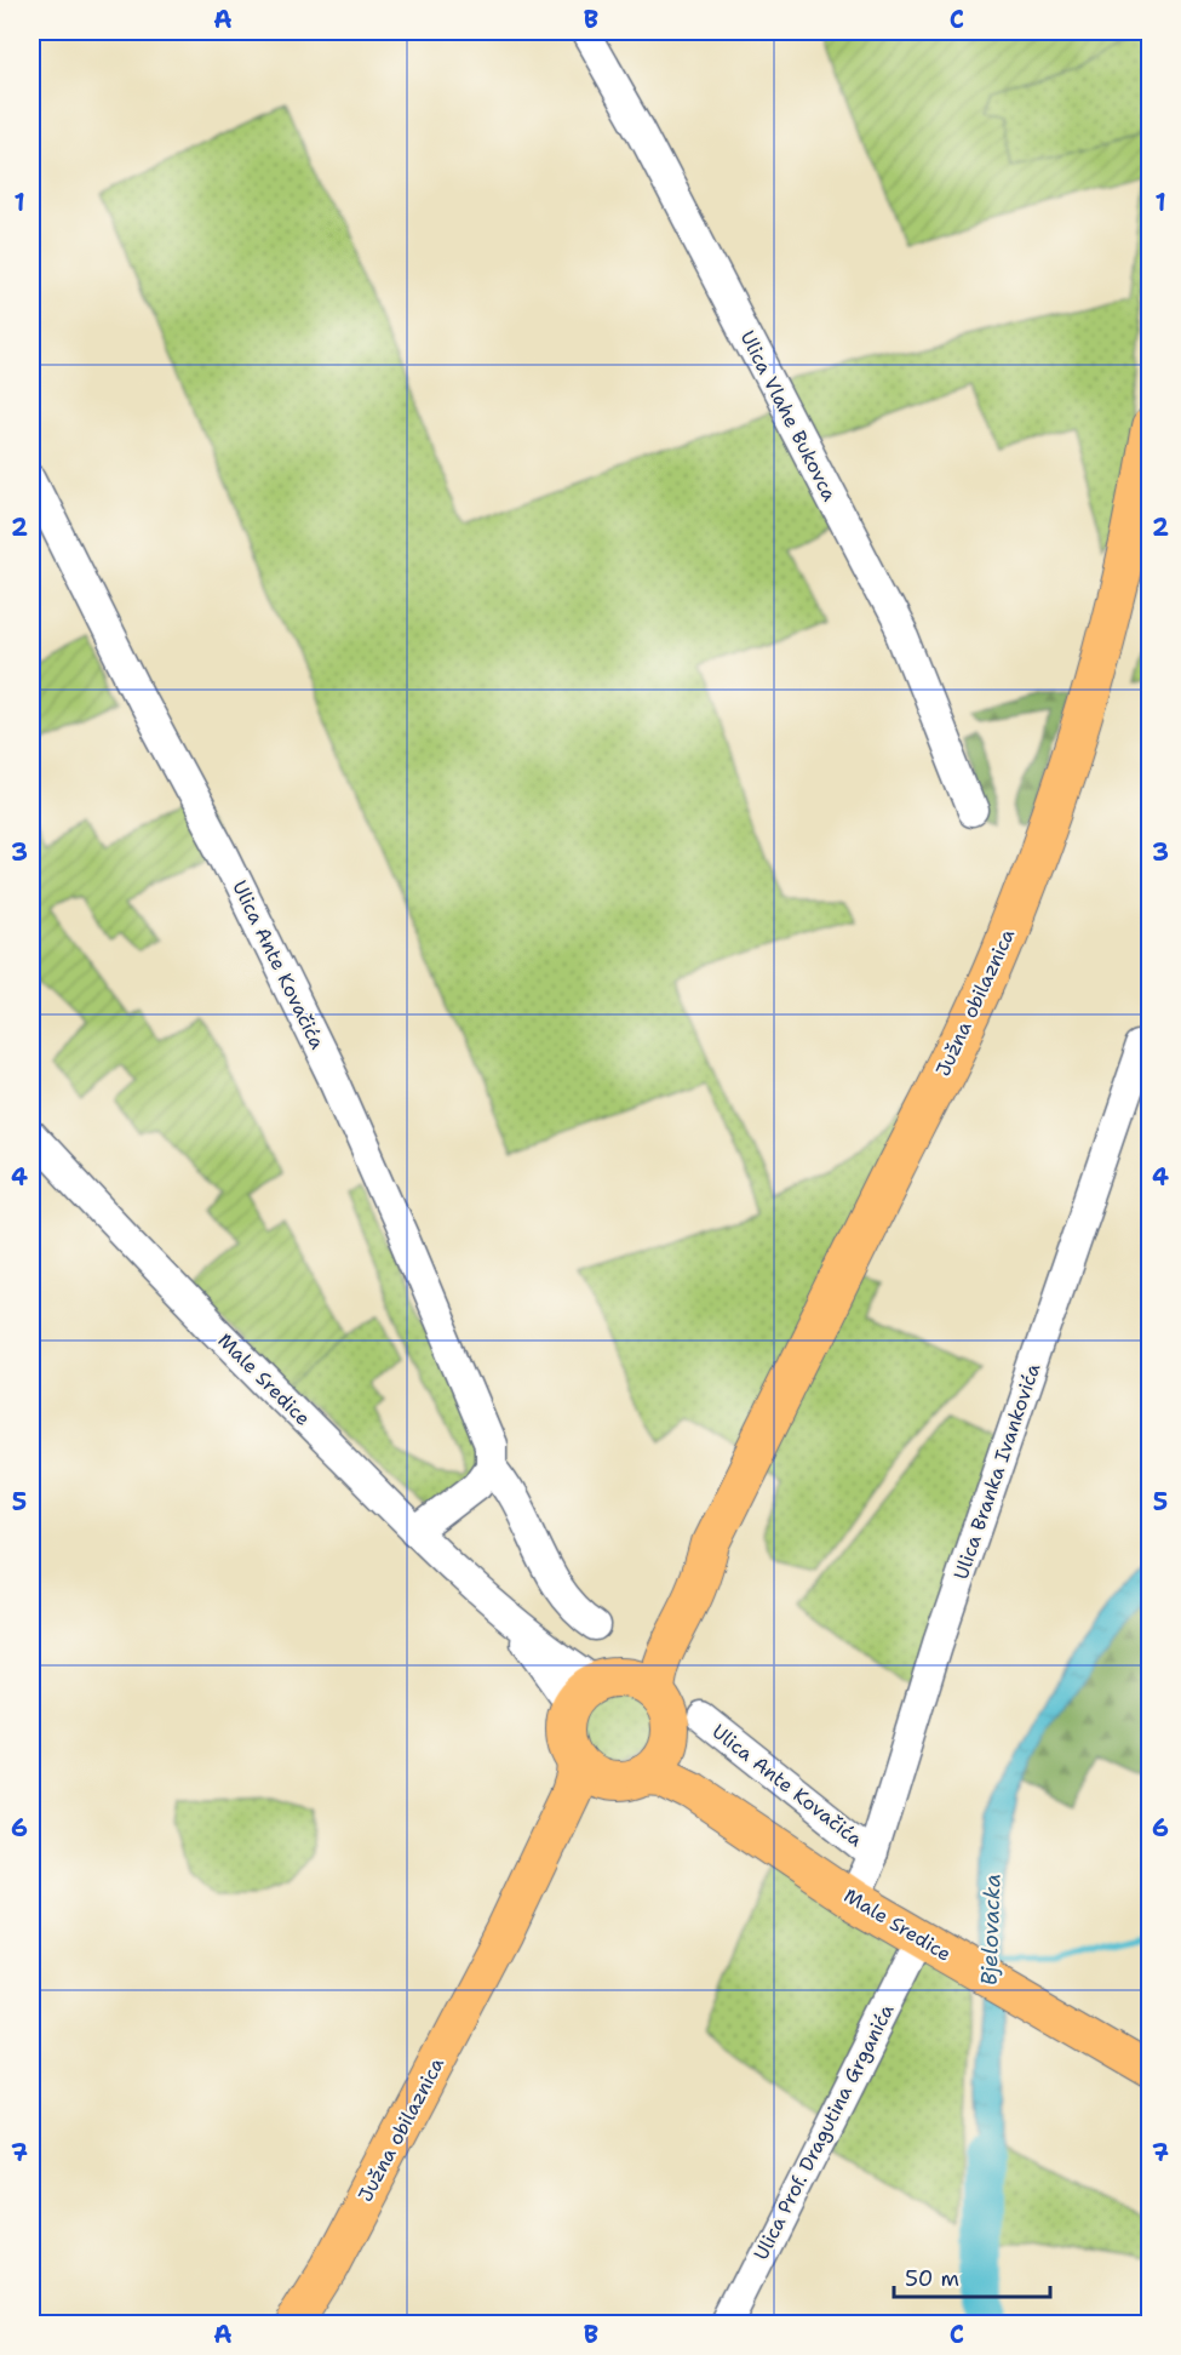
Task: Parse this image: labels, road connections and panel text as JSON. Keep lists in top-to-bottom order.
{
  "streets": {
    "main road": ["Južna obilaznica", "Male Sredice"],
    "street": [
      "Ulica Vlahe Bukovca",
      "Ulica Ante Kovačića",
      "Ulica Branka Ivankovića",
      "Ulica Prof. Dragutina Grganića"
    ]
  },
  "crossings": [
    ["Ulica Ante Kovačića", "Ulica Branka Ivankovića"],
    ["Južna obilaznica", "Male Sredice"],
    ["Male Sredice", "Ulica Branka Ivankovića"],
    ["Male Sredice", "Ulica Prof. Dragutina Grganića"]
  ],
  "water": ["Bjelovacka"],
  "scale_bar": "50 m",
  "grid": {
    "columns": ["A", "B", "C"],
    "rows": [
      "1",
      "2",
      "3",
      "4",
      "5",
      "6",
      "7"
    ]
  }
}
